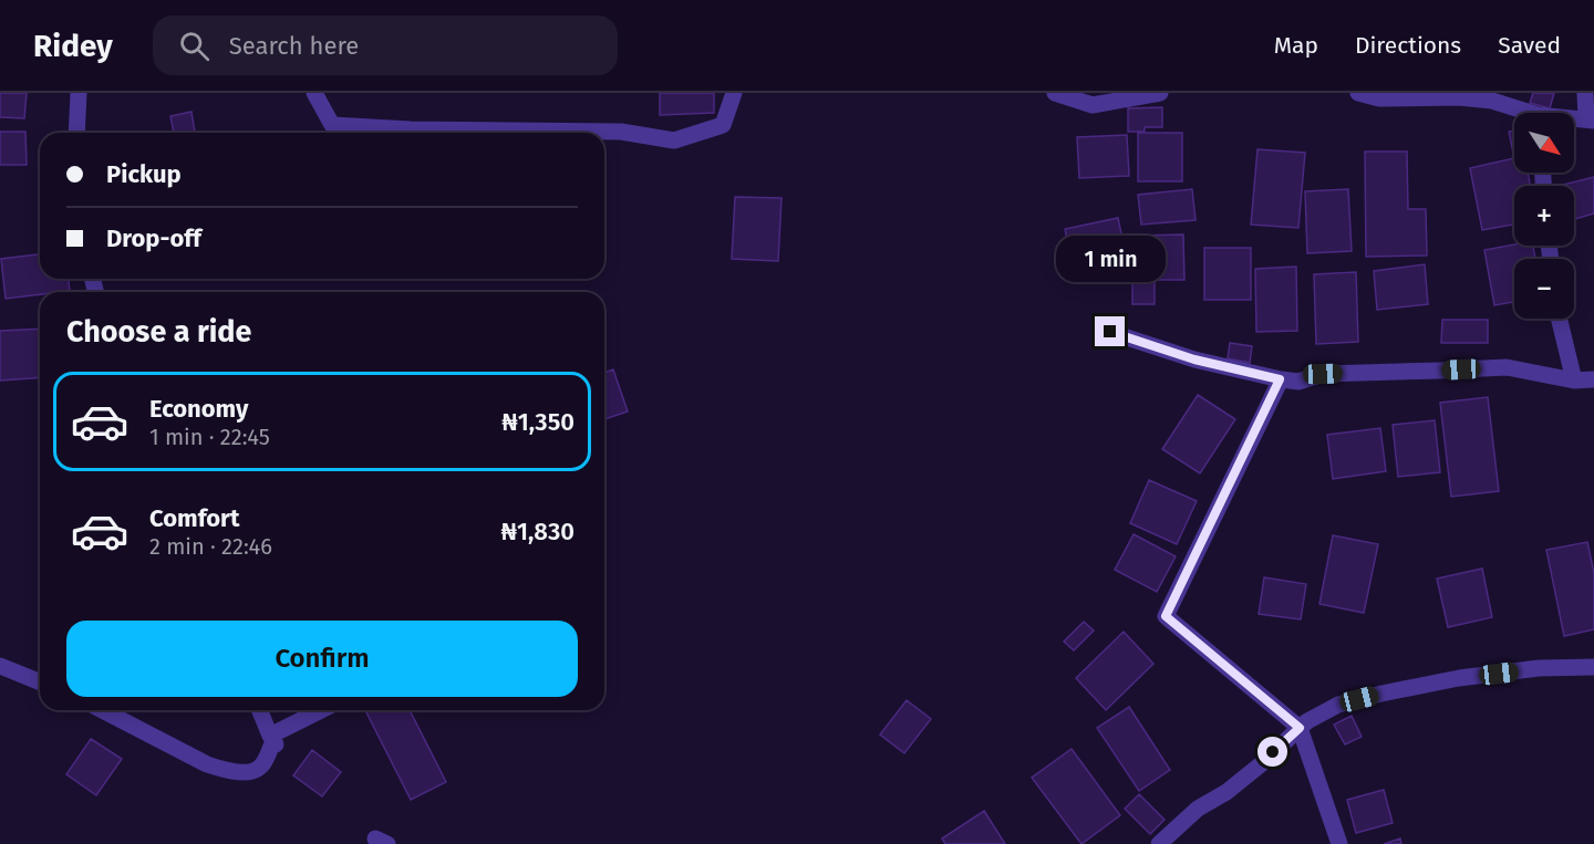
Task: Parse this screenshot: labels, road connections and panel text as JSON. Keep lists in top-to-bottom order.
{
  "north": "bottom right",
  "page": {
    "header": "Ridey",
    "search": "Search here",
    "nav": ["Map", "Directions", "Saved"],
    "map_buttons": ["+", "−"],
    "banner": ["Pickup", "Drop-off"],
    "bubble": "1 min",
    "heading": "Choose a ride",
    "list": [
      {
        "name": "Economy",
        "note": "1 min · 22:45",
        "value": "₦1,350"
      },
      {
        "name": "Comfort",
        "note": "2 min · 22:46",
        "value": "₦1,830"
      }
    ],
    "buttons": "Confirm"
  }
}
